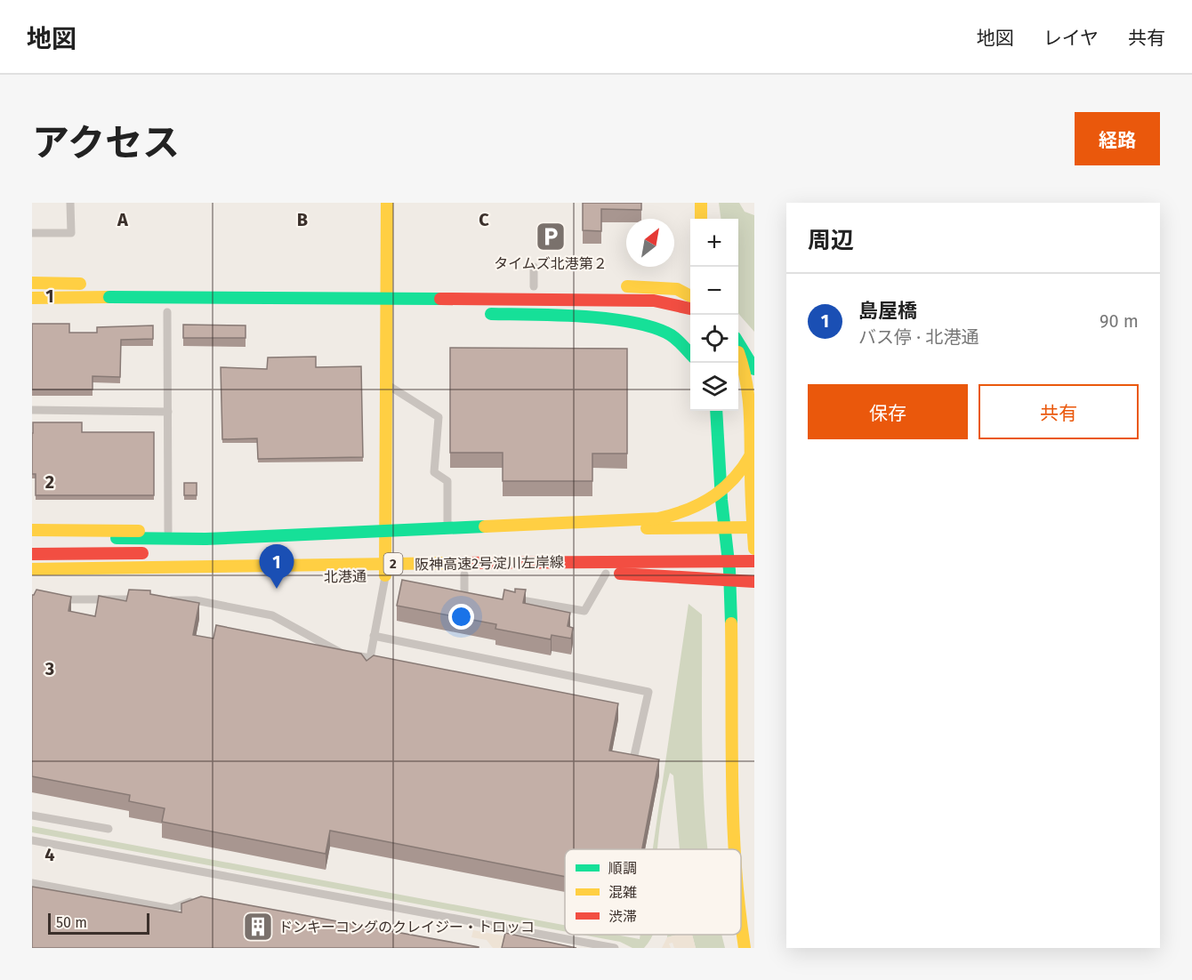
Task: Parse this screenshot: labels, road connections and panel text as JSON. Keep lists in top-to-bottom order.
{
  "streets": {
    "main road": ["阪神高速2号淀川左岸線", "2", "北港通"]
  },
  "crossings": [
    ["阪神高速2号淀川左岸線", "2"]
  ],
  "places": {
    "parking": ["タイムズ北港第２"],
    "building": ["ドンキーコングのクレイジー・トロッコ"]
  },
  "legend": ["順調", "混雑", "渋滞"],
  "scale_bar": "50 m",
  "north": "top right",
  "page": {
    "header": "地図",
    "nav": ["地図", "レイヤ", "共有"],
    "title": "アクセス",
    "buttons": [
      "経路",
      ["保存", "共有"]
    ],
    "heading": "周辺",
    "map_buttons": ["+", "−"],
    "list": [
      {
        "mark": "1",
        "name": "島屋橋",
        "note": "バス停 · 北港通",
        "value": "90 m"
      }
    ],
    "pins": "1",
    "scale": "50 m"
  },
  "grid": {
    "columns": ["A", "B", "C"],
    "rows": [
      "1",
      "2",
      "3",
      "4"
    ]
  }
}
